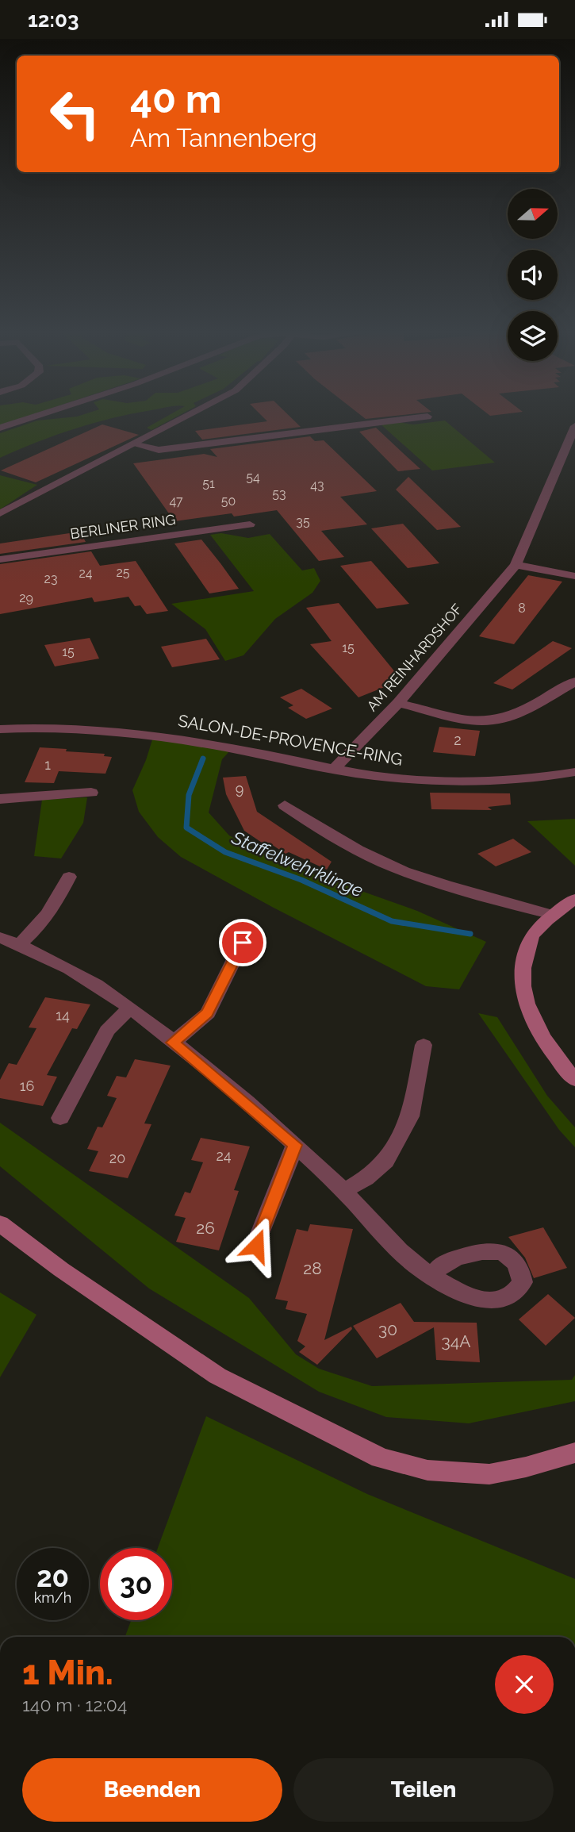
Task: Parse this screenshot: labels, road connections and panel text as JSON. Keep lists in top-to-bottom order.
{
  "streets": {
    "street": ["BERLINER RING", "AM REINHARDSHOF", "SALON-DE-PROVENCE-RING"]
  },
  "crossings": [
    ["AM REINHARDSHOF", "SALON-DE-PROVENCE-RING"]
  ],
  "water": ["Staffelwehrklinge"],
  "house_numbers": [
    "54",
    "51",
    "43",
    "53",
    "47",
    "50",
    "35",
    "25",
    "24",
    "23",
    "29",
    "8",
    "15",
    "15",
    "2",
    "1",
    "9",
    "14",
    "16",
    "24",
    "20",
    "26",
    "28",
    "30",
    "34A"
  ],
  "north": "right",
  "page": {
    "status": "12:03",
    "turn": ["40 m", "Am Tannenberg"],
    "speed": "20 km/h",
    "limit": "30",
    "heading": ["1 Min.", "140 m · 12:04"],
    "buttons": ["Beenden", "Teilen"]
  }
}
